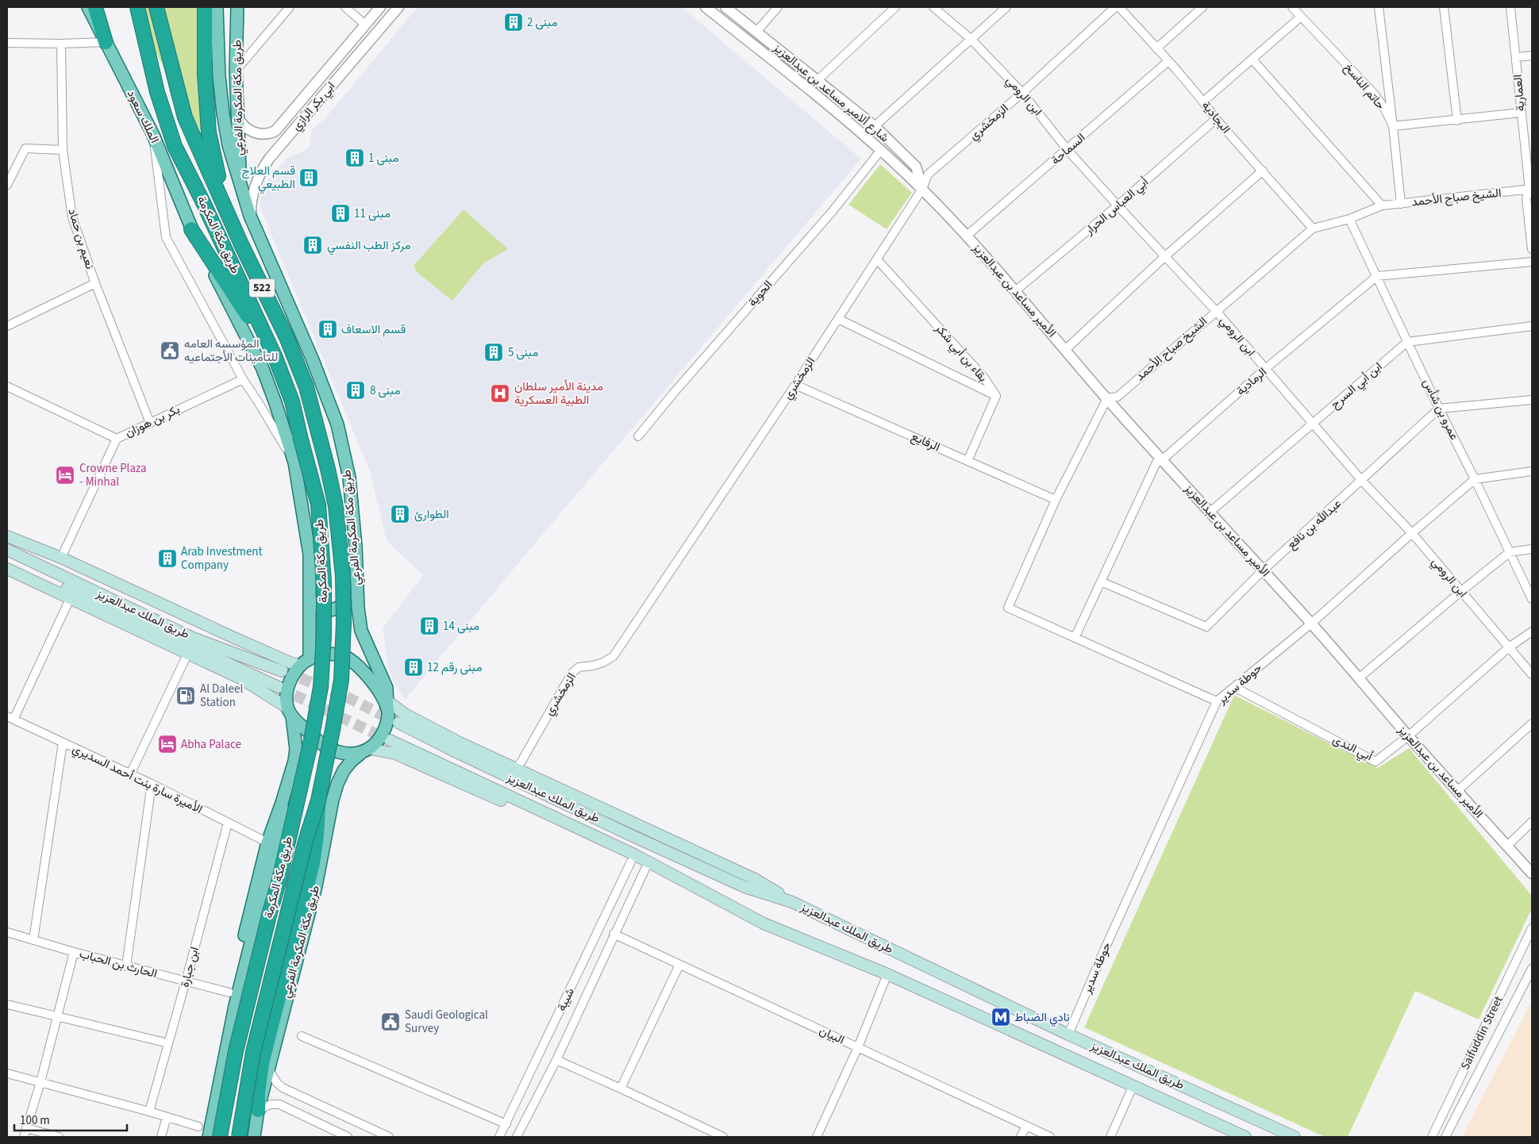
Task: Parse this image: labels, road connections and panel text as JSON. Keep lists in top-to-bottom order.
{
  "streets": {
    "highway": ["طريق مكة المكرمة", "522"],
    "main road": ["طريق مكة المكرمة الفرعي", "الملك سعود", "طريق الملك عبدالعزيز"],
    "street": [
      "حاتم الناسخ",
      "شارع ألامير مساعد بن عبدالعزيز",
      "العمارية",
      "ابن الرومي",
      "ابي بكر الرازي",
      "البجادية",
      "الزمخشري",
      "السماحة",
      "الشيخ صباح الأحمد",
      "أبي العباس الحرار",
      "نعيم بن حماد",
      "الأمير مساعد بن عبدالعزيز",
      "الحوية",
      "بقاء بن أبي شكر",
      "الرمادية",
      "ابن أبي السرح",
      "عمرو بن شأس",
      "بكر بن هوزان",
      "الرفايع",
      "عبدالله بن نافع",
      "حوطة سدير",
      "أبي الندى",
      "الأميرة سارة بنت أحمد السديري",
      "الحارث بن الحباب",
      "ابن جبارة",
      "شيبة",
      "Saifuddin Street",
      "البيان"
    ]
  },
  "crossings": [
    ["شارع ألامير مساعد بن عبدالعزيز", "الزمخشري"],
    ["شارع ألامير مساعد بن عبدالعزيز", "الأمير مساعد بن عبدالعزيز"],
    ["العمارية", "الشيخ صباح الأحمد"],
    ["ابن الرومي", "الزمخشري"],
    ["ابن الرومي", "السماحة"],
    ["ابن الرومي", "الشيخ صباح الأحمد"],
    ["ابن الرومي", "أبي العباس الحرار"],
    ["ابن الرومي", "الرمادية"],
    ["ابن الرومي", "ابن أبي السرح"],
    ["ابن الرومي", "عبدالله بن نافع"],
    ["ابن الرومي", "حوطة سدير"],
    ["ابن الرومي", "أبي الندى"],
    ["طريق مكة المكرمة الفرعي", "ابي بكر الرازي"],
    ["البجادية", "السماحة"],
    ["البجادية", "الشيخ صباح الأحمد"],
    ["البجادية", "أبي العباس الحرار"],
    ["الزمخشري", "الأمير مساعد بن عبدالعزيز"],
    ["الزمخشري", "بقاء بن أبي شكر"],
    ["الزمخشري", "الرفايع"],
    ["السماحة", "الأمير مساعد بن عبدالعزيز"],
    ["الشيخ صباح الأحمد", "الأمير مساعد بن عبدالعزيز"],
    ["الشيخ صباح الأحمد", "عمرو بن شأس"],
    ["أبي العباس الحرار", "الأمير مساعد بن عبدالعزيز"],
    ["نعيم بن حماد", "بكر بن هوزان"],
    ["الأمير مساعد بن عبدالعزيز", "الحوية"],
    ["الأمير مساعد بن عبدالعزيز", "الرمادية"],
    ["الأمير مساعد بن عبدالعزيز", "ابن أبي السرح"],
    ["الأمير مساعد بن عبدالعزيز", "عبدالله بن نافع"],
    ["الأمير مساعد بن عبدالعزيز", "حوطة سدير"],
    ["الأمير مساعد بن عبدالعزيز", "أبي الندى"],
    ["الرمادية", "عمرو بن شأس"],
    ["الرمادية", "عبدالله بن نافع"],
    ["ابن أبي السرح", "عمرو بن شأس"],
    ["عمرو بن شأس", "عبدالله بن نافع"],
    ["عمرو بن شأس", "حوطة سدير"],
    ["طريق الملك عبدالعزيز", "حوطة سدير"],
    ["حوطة سدير", "أبي الندى"],
    ["الأميرة سارة بنت أحمد السديري", "ابن جبارة"],
    ["الحارث بن الحباب", "ابن جبارة"],
    ["شيبة", "البيان"]
  ],
  "places": {
    "building": [
      "مبنى 2",
      "مبنى 1",
      "قسم العلاج الطبيعي",
      "مبنى 11",
      "مركز الطب النفسي",
      "قسم الاسعاف",
      "مبنى 5",
      "مبنى 8",
      "الطوارئ",
      "Arab Investment Company",
      "مبنى 14",
      "مبنى رقم 12"
    ],
    "public building": ["المؤسسه العامه للتأمينات الأجتماعيه", "Saudi Geological Survey"],
    "hospital": ["مدينة الأمير سلطان الطبية العسكرية"],
    "hotel": ["Crowne Plaza - Minhal", "Abha Palace"],
    "fuel station": ["Al Daleel Station"],
    "metro station": ["نادي الضباط"]
  },
  "scale_bar": "100 m"
}
